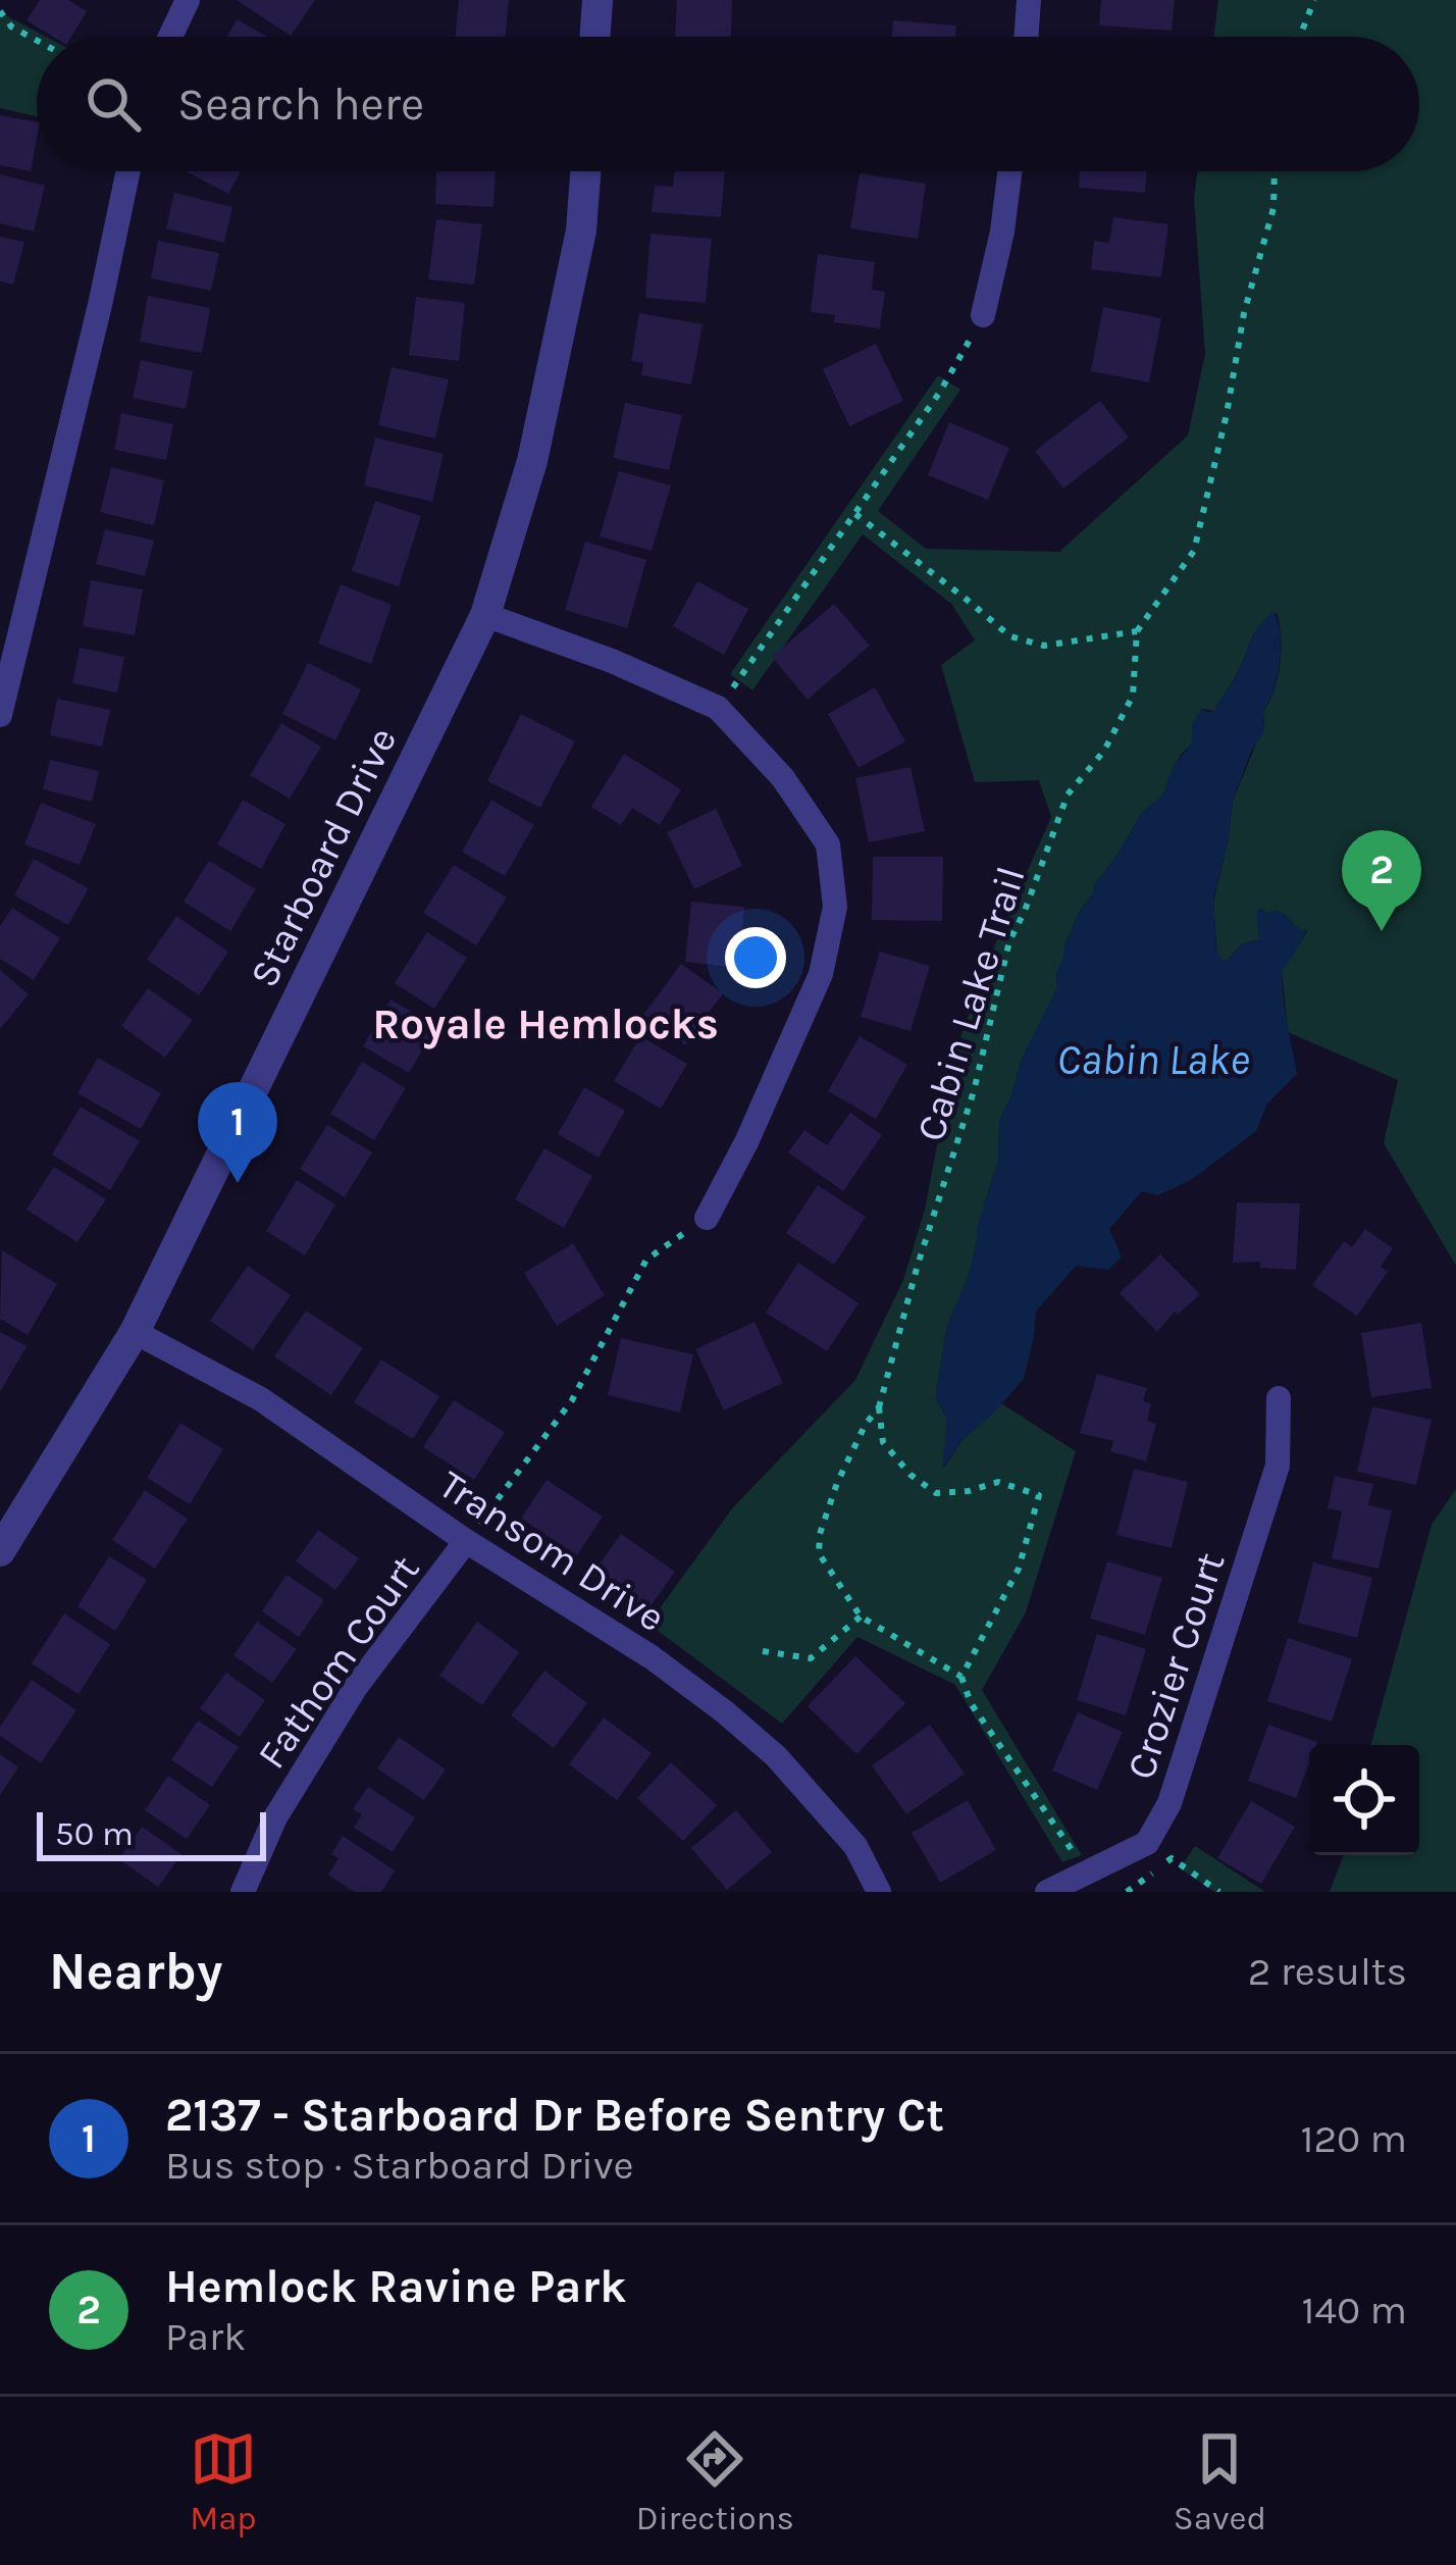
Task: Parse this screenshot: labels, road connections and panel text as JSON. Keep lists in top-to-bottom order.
{
  "streets": {
    "street": [
      "Starboard Drive",
      "Transom Drive",
      "Fathom Court",
      "Crozier Court"
    ],
    "path": ["Cabin Lake Trail"]
  },
  "crossings": [
    ["Starboard Drive", "Transom Drive"],
    ["Transom Drive", "Fathom Court"]
  ],
  "districts": ["Royale Hemlocks"],
  "water": ["Cabin Lake"],
  "scale_bar": "50 m",
  "page": {
    "search": "Search here",
    "pins": ["2", "1"],
    "scale": "50 m",
    "heading": ["Nearby", "2 results"],
    "list": [
      {
        "mark": "1",
        "name": "2137 - Starboard Dr Before Sentry Ct",
        "note": "Bus stop · Starboard Drive",
        "value": "120 m"
      },
      {
        "mark": "2",
        "name": "Hemlock Ravine Park",
        "note": "Park",
        "value": "140 m"
      }
    ],
    "nav": ["Map", "Directions", "Saved"]
  }
}
